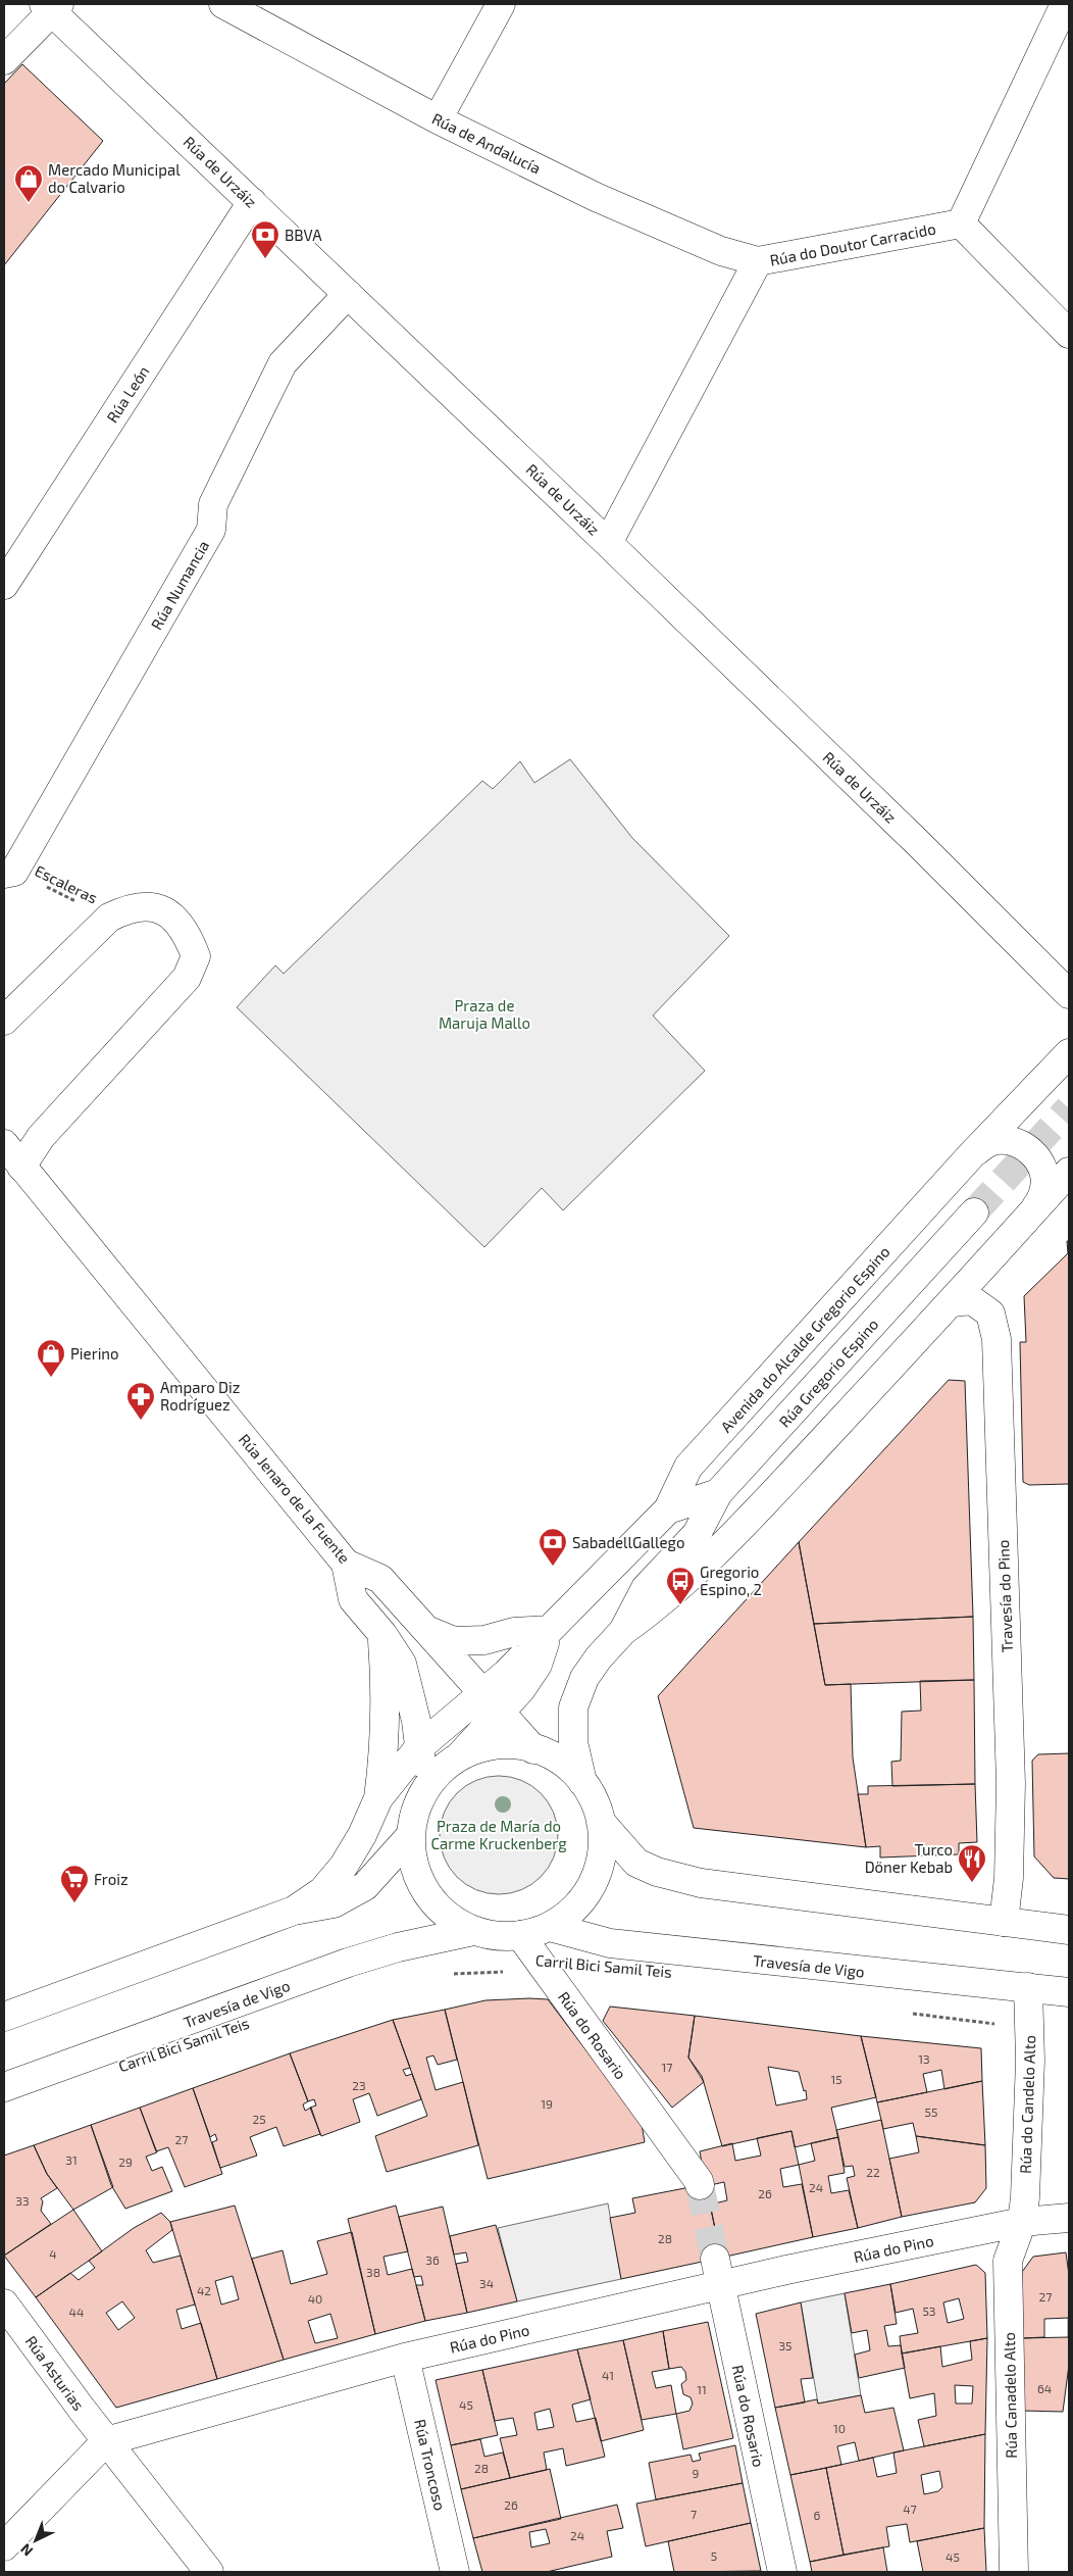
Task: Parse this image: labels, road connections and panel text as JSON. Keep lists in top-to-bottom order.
{
  "streets": {
    "street": [
      "Rúa de Andalucía",
      "Rúa de Urzáiz",
      "Rúa do Doutor Carracido",
      "Rúa León",
      "Rúa Numancia",
      "Avenida do Alcalde Gregorio Espino",
      "Rúa Gregorio Espino",
      "Rúa Jenaro de la Fuente",
      "Travesía do Pino",
      "Travesía de Vigo",
      "Rúa do Rosario",
      "Rúa do Candelo Alto",
      "Rúa do Pino",
      "Rúa Asturias",
      "Rúa Canadelo Alto",
      "Rúa Troncoso"
    ],
    "path": ["Escaleras", "Carril Bici Samil Teis"]
  },
  "crossings": [
    ["Rúa de Andalucía", "Rúa do Doutor Carracido"],
    ["Rúa de Urzáiz", "Rúa do Doutor Carracido"],
    ["Rúa de Urzáiz", "Rúa León"],
    ["Rúa de Urzáiz", "Rúa Numancia"],
    ["Rúa Numancia", "Escaleras"],
    ["Avenida do Alcalde Gregorio Espino", "Rúa Jenaro de la Fuente"],
    ["Carril Bici Samil Teis", "Rúa do Rosario"],
    ["Travesía de Vigo", "Rúa do Candelo Alto"],
    ["Rúa do Rosario", "Rúa do Pino"],
    ["Rúa do Candelo Alto", "Rúa do Pino"],
    ["Rúa do Candelo Alto", "Rúa Canadelo Alto"],
    ["Rúa do Pino", "Rúa Asturias"],
    ["Rúa do Pino", "Rúa Canadelo Alto"],
    ["Rúa do Pino", "Rúa Troncoso"]
  ],
  "parks": ["Praza de Maruja Mallo", "Praza de María do Carme Kruckenberg"],
  "places": {
    "shop": ["Mercado Municipal do Calvario", "Pierino"],
    "bank": ["BBVA", "SabadellGallego"],
    "pharmacy": ["Amparo Diz Rodríguez"],
    "bus stop": ["Gregorio Espino, 2"],
    "restaurant": ["Turco Döner Kebab"],
    "supermarket": ["Froiz"]
  },
  "house_numbers": [
    "13",
    "17",
    "15",
    "23",
    "19",
    "55",
    "25",
    "27",
    "31",
    "29",
    "22",
    "24",
    "26",
    "33",
    "28",
    "4",
    "36",
    "38",
    "34",
    "42",
    "27",
    "40",
    "53",
    "44",
    "35",
    "41",
    "64",
    "11",
    "45",
    "10",
    "28",
    "9",
    "26",
    "47",
    "7",
    "6",
    "24",
    "5",
    "45"
  ],
  "north": "bottom left"
}
